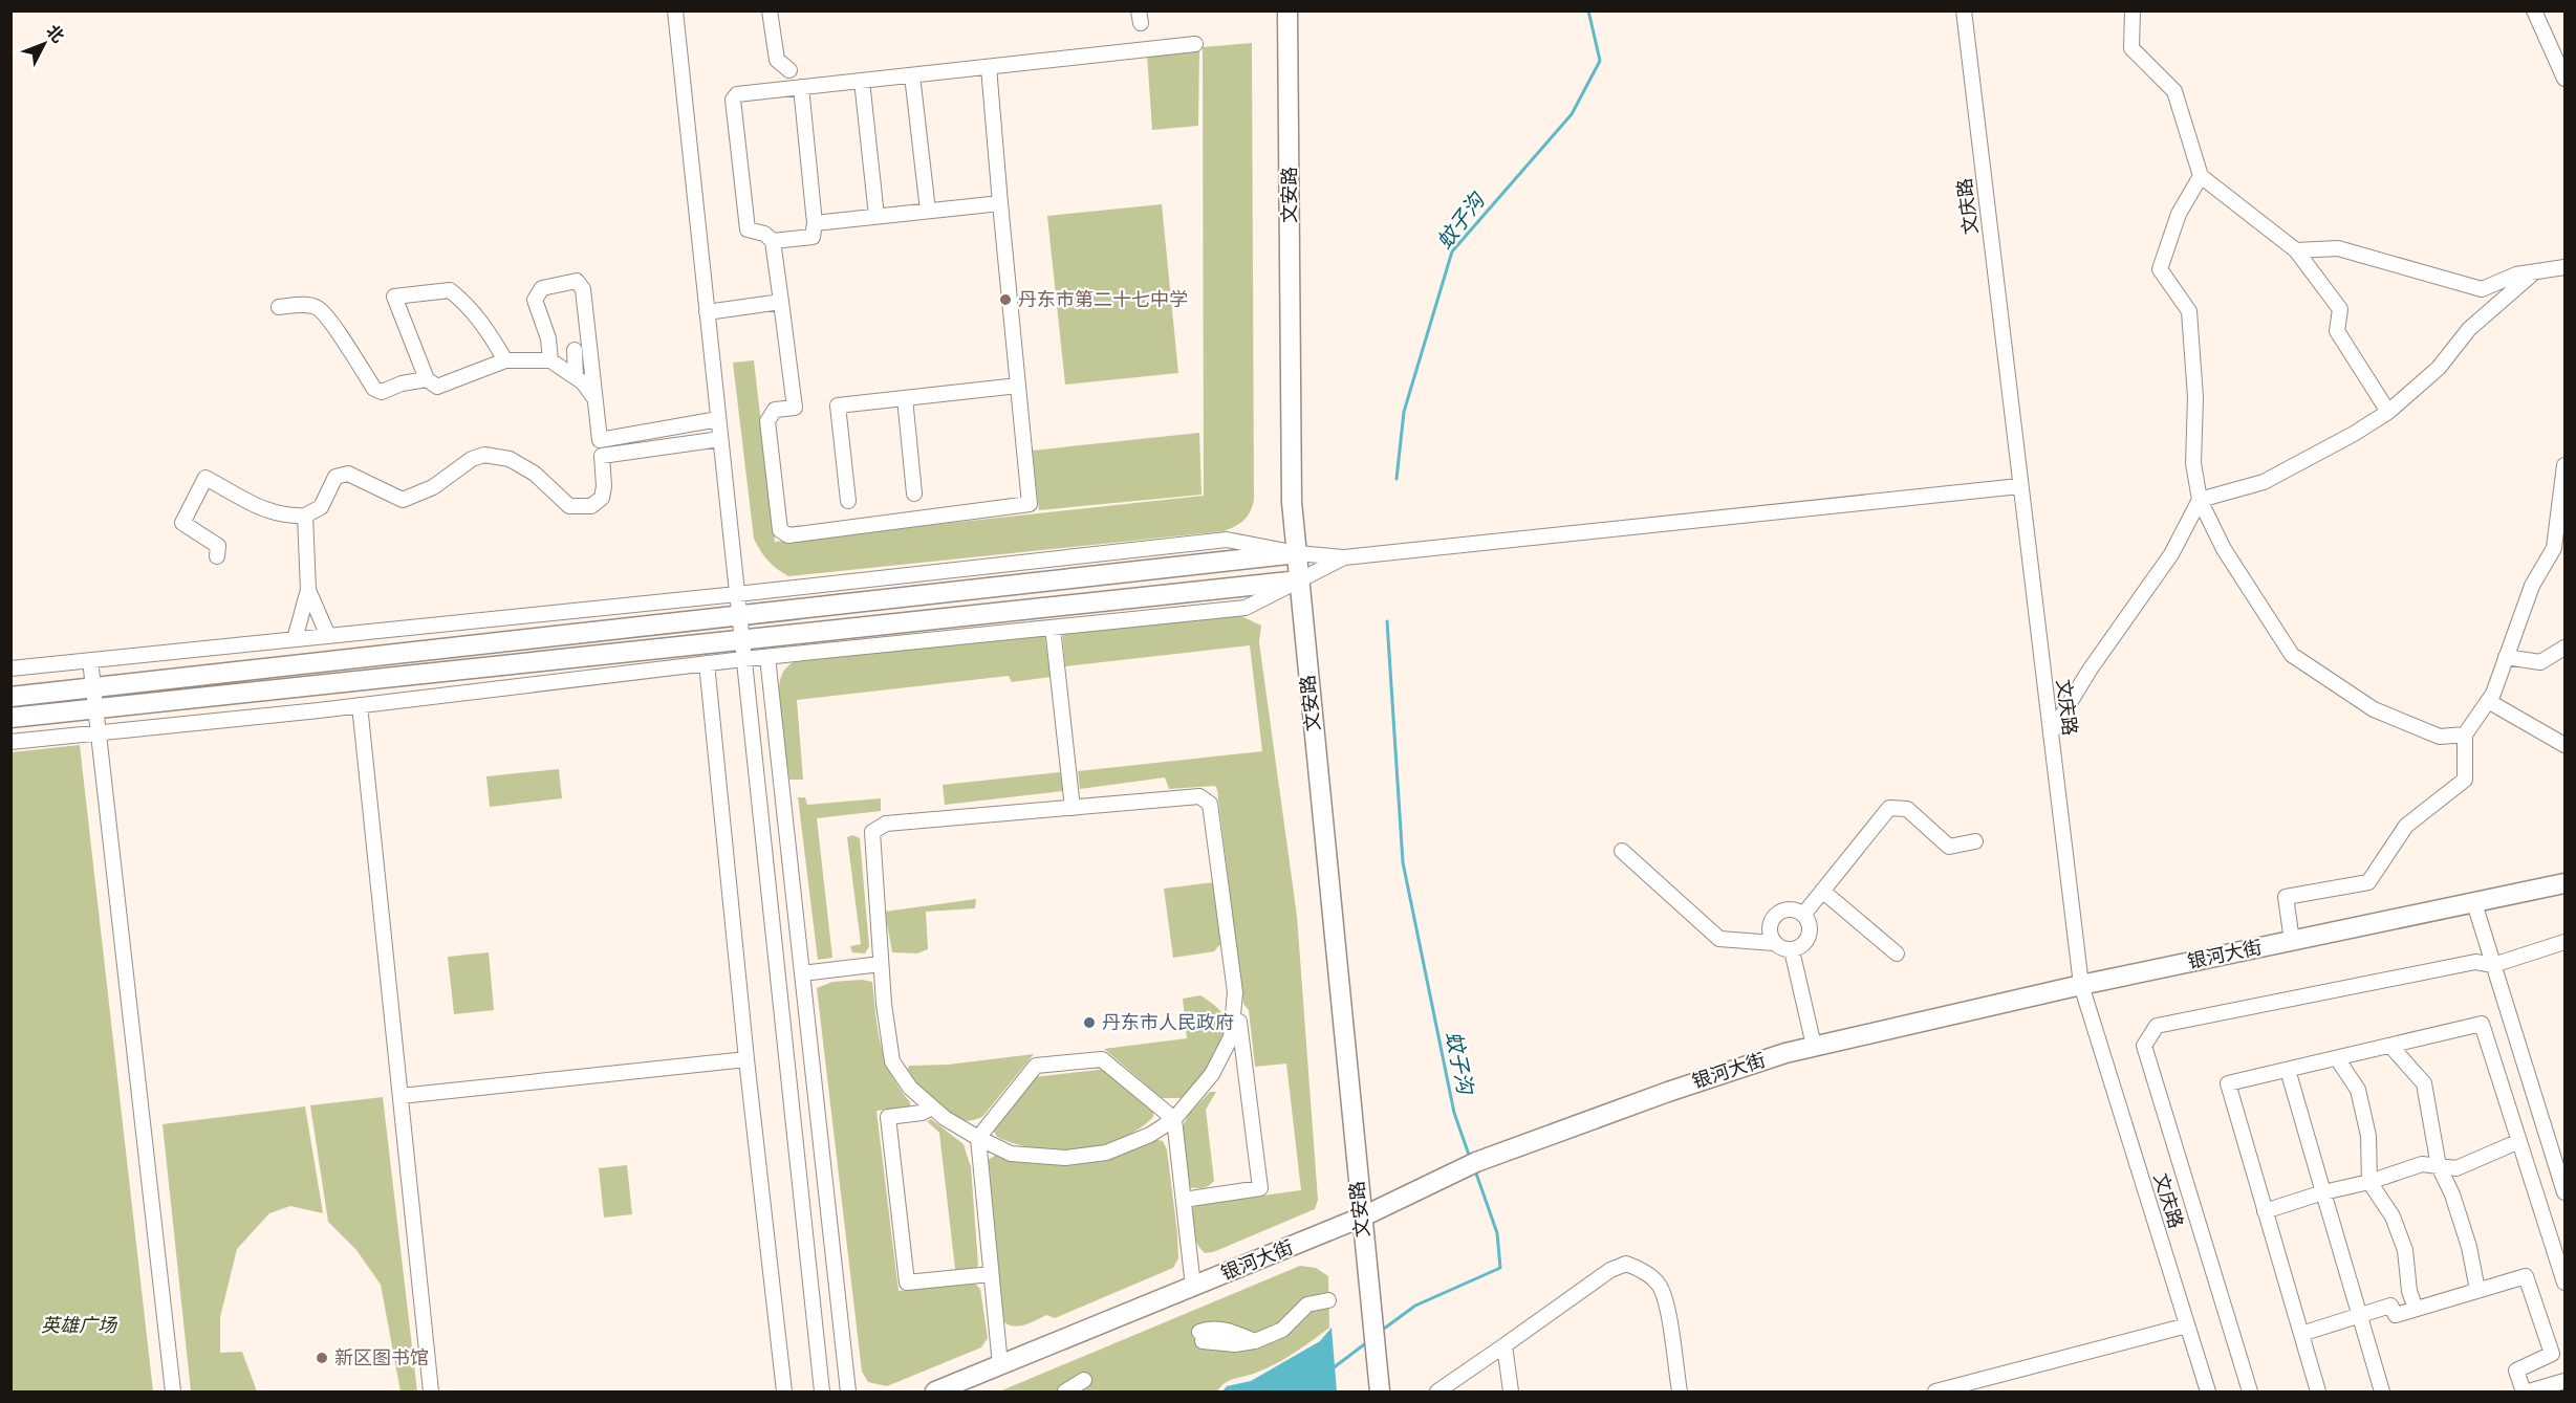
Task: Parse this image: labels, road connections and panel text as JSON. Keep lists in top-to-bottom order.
{
  "streets": {
    "main road": ["文安路", "银河大街"],
    "street": ["文庆路"]
  },
  "crossings": [
    ["文安路", "银河大街"],
    ["文庆路", "银河大街"]
  ],
  "water": ["蚊子沟"],
  "parks": ["英雄广场"],
  "places": ["丹东市第二十七中学", "丹东市人民政府", "新区图书馆"],
  "north": "top right"
}
